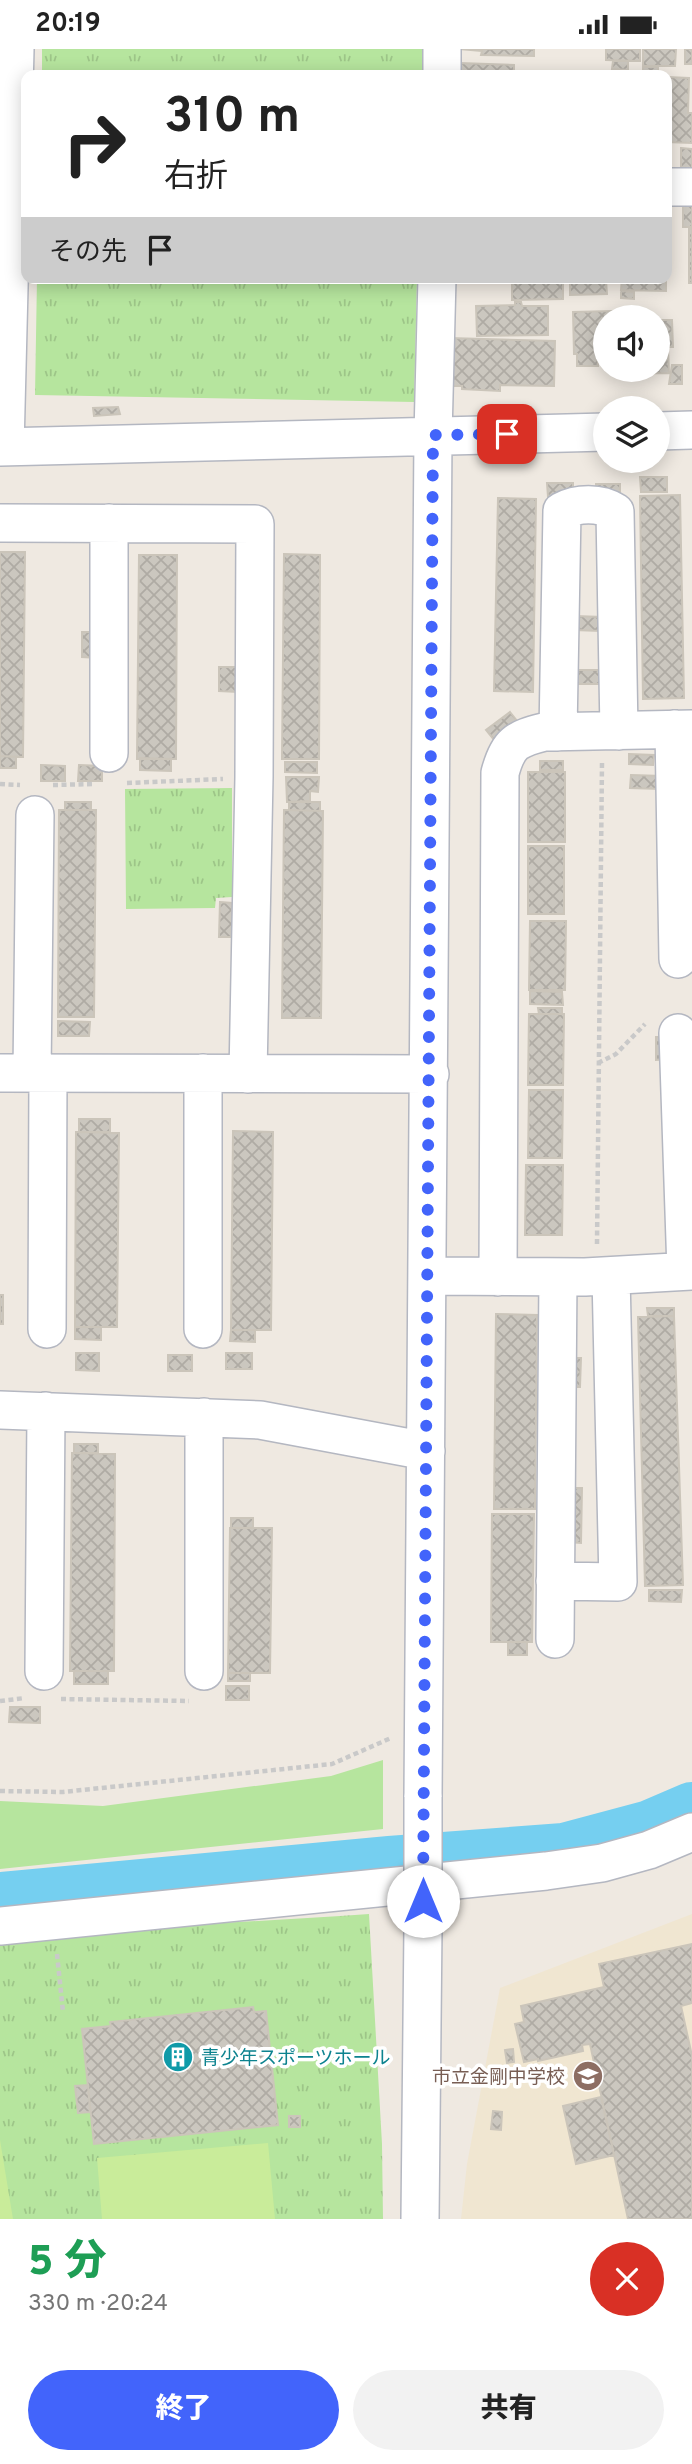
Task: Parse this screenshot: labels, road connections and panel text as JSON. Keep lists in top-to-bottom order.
{
  "places": {
    "building": ["青少年スポーツホール"],
    "school or university": ["市立金剛中学校"]
  },
  "page": {
    "status": "20:19",
    "turn": ["310 m", "右折"],
    "then": "その先",
    "heading": ["5 分", "330 m · 20:24"],
    "buttons": ["終了", "共有"]
  }
}
